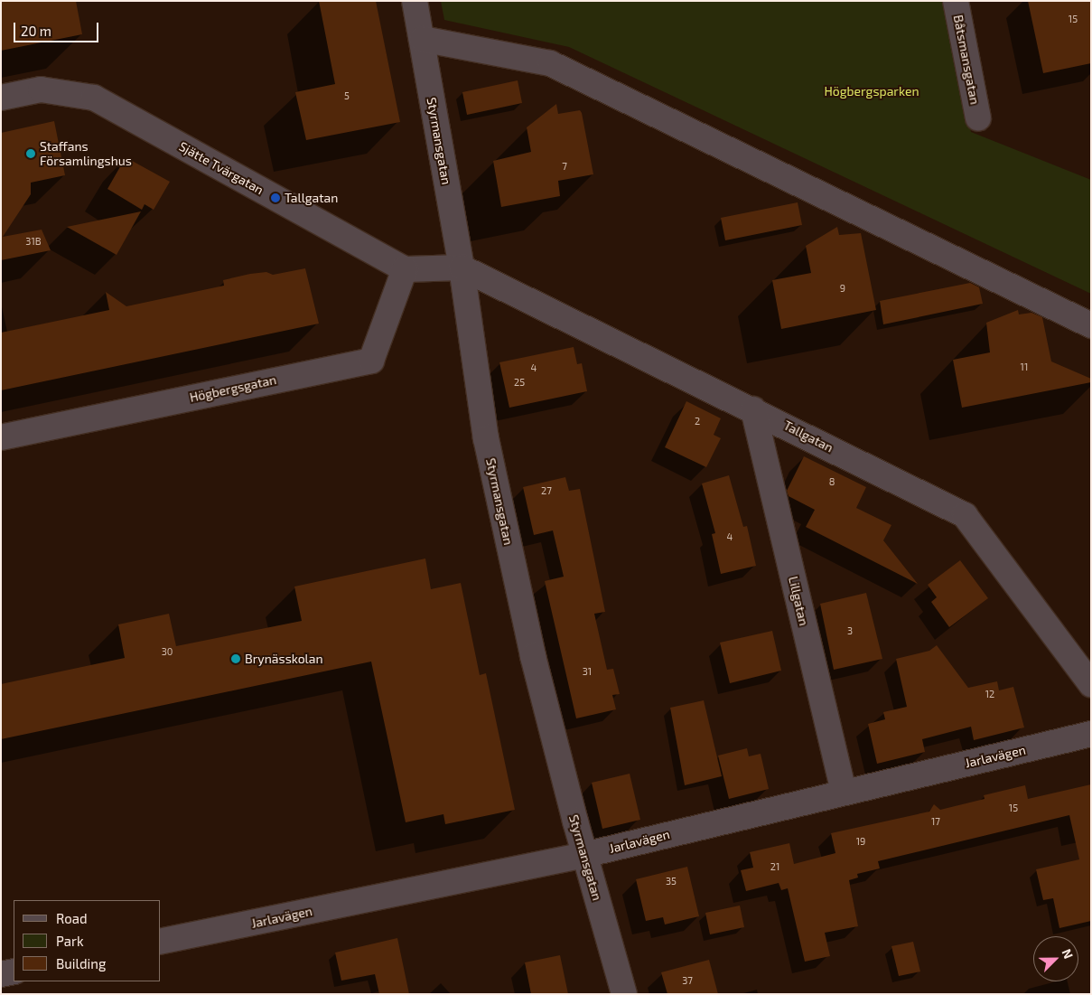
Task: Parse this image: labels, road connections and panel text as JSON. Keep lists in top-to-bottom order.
{
  "streets": {
    "street": [
      "Båtsmansgatan",
      "Styrmansgatan",
      "Sjätte Tvärgatan",
      "Högbergsgatan",
      "Tallgatan",
      "Lillgatan",
      "Jarlavägen"
    ]
  },
  "crossings": [
    ["Styrmansgatan", "Tallgatan"],
    ["Styrmansgatan", "Jarlavägen"],
    ["Sjätte Tvärgatan", "Högbergsgatan"],
    ["Tallgatan", "Lillgatan"],
    ["Lillgatan", "Jarlavägen"]
  ],
  "parks": ["Högbergsparken"],
  "places": ["Staffans Församlingshus", "Tallgatan", "Brynässkolan"],
  "house_numbers": [
    "15",
    "5",
    "7",
    "31B",
    "9",
    "11",
    "4",
    "25",
    "2",
    "8",
    "27",
    "4",
    "3",
    "30",
    "31",
    "12",
    "15",
    "17",
    "19",
    "21",
    "35",
    "37"
  ],
  "legend": ["Road", "Park", "Building"],
  "scale_bar": "20 m",
  "north": "top right"
}
